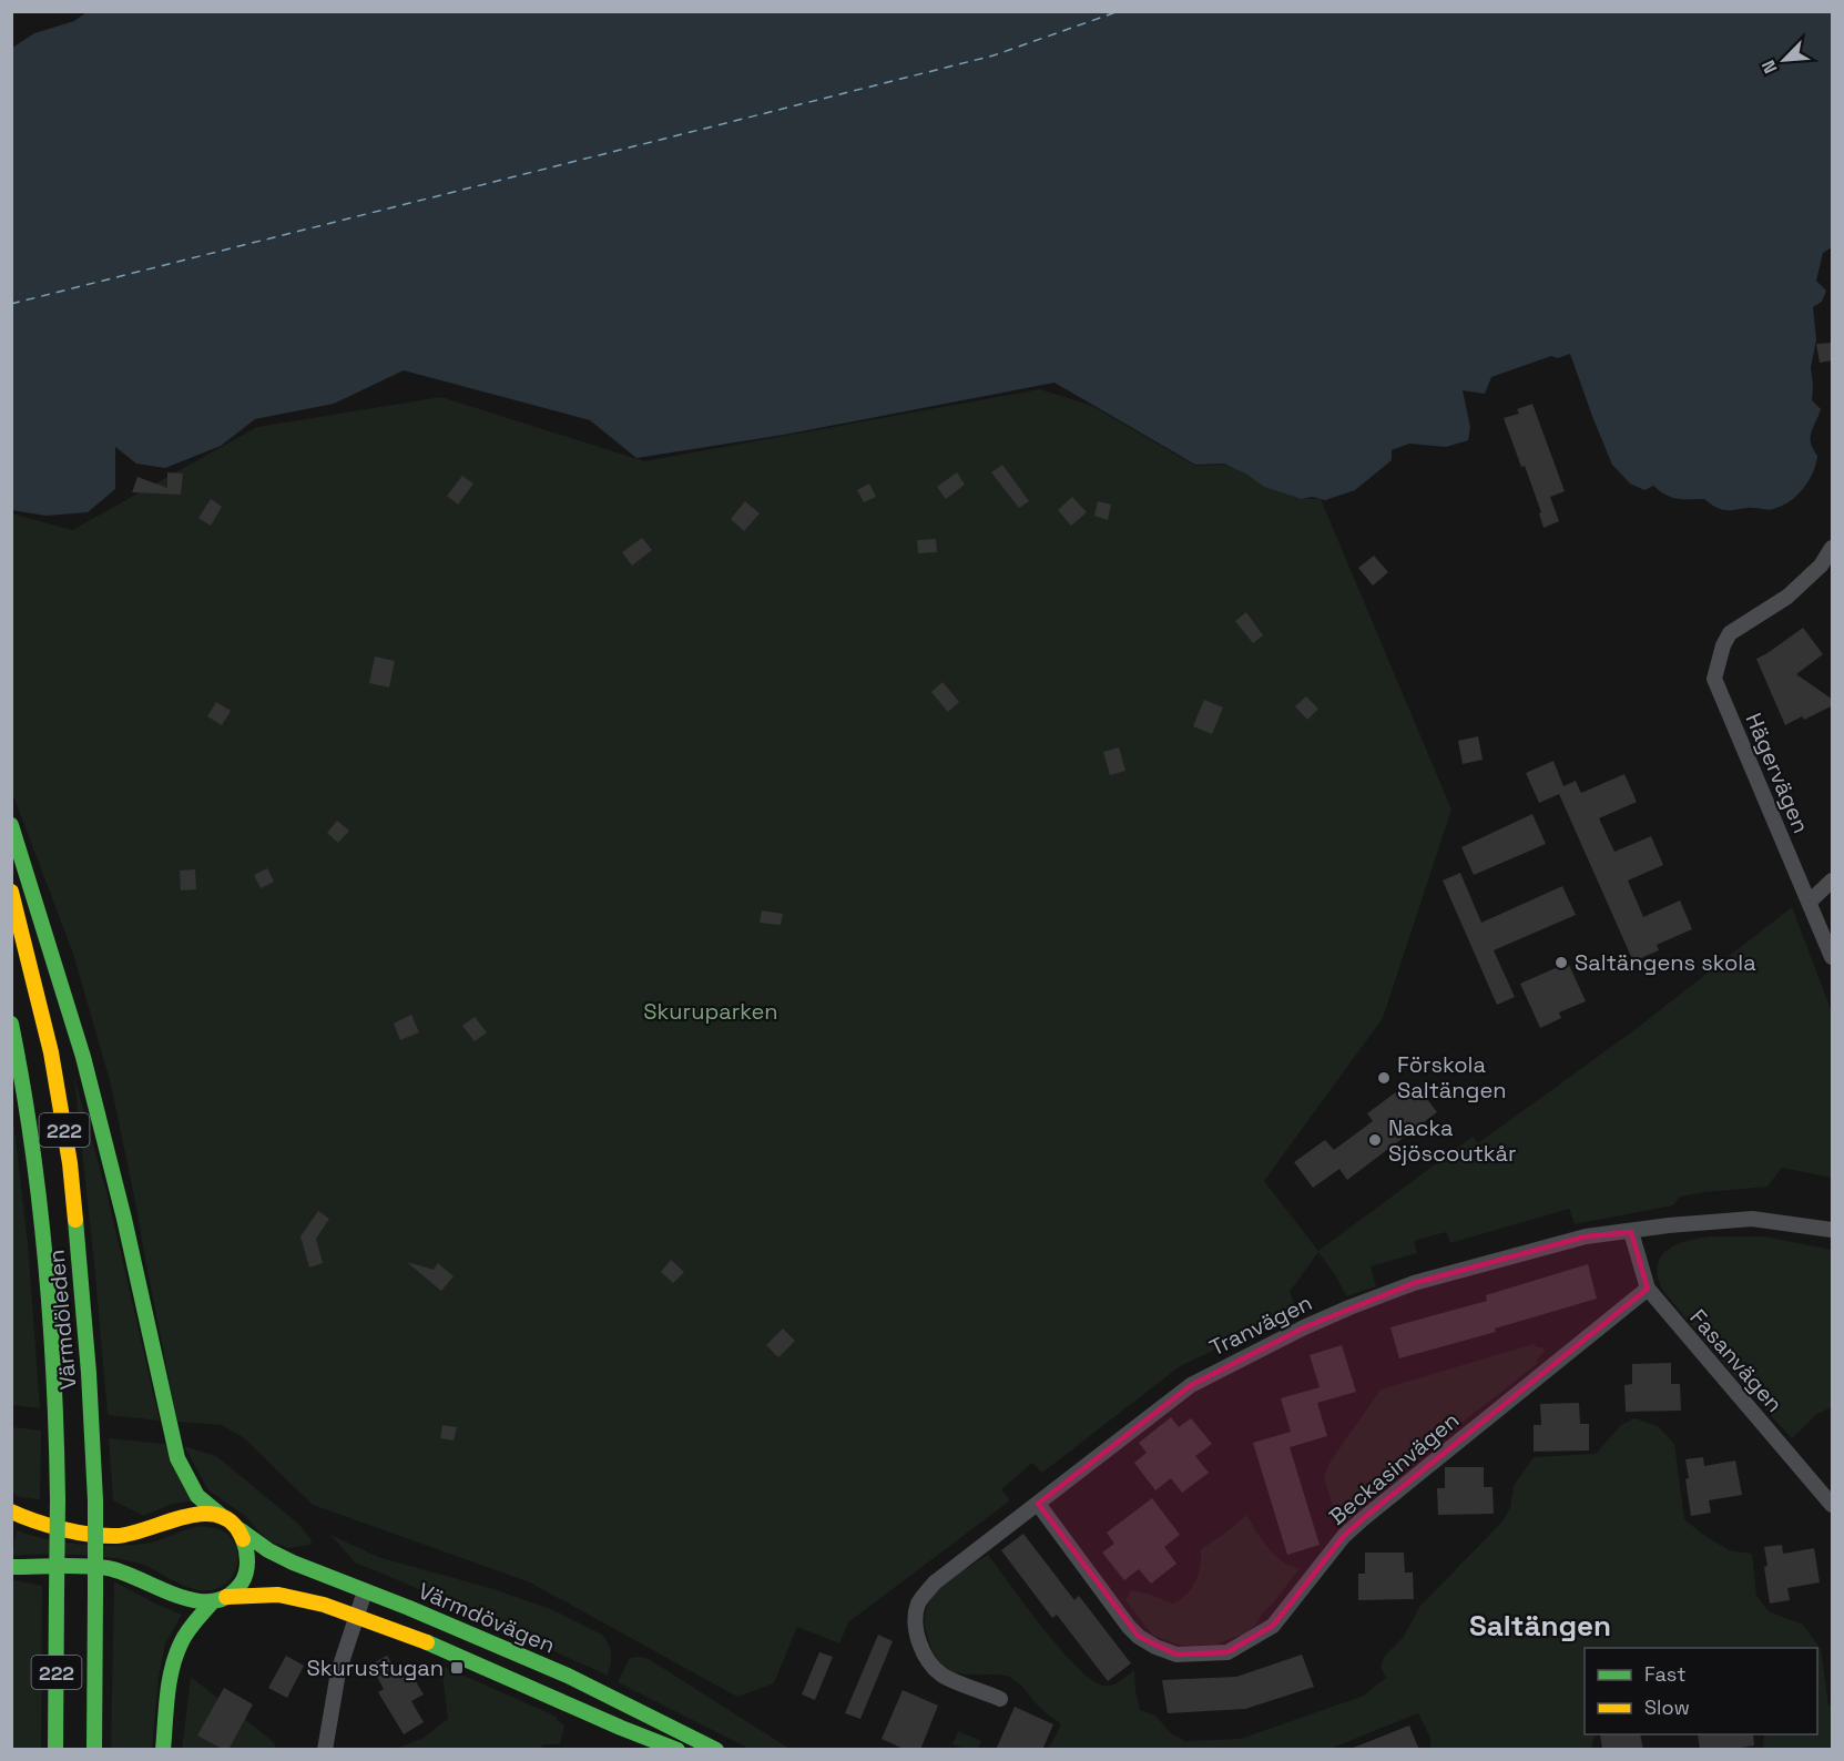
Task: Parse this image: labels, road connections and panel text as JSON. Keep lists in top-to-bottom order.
{
  "streets": {
    "main road": ["222", "Värmdöleden", "Värmdövägen"],
    "street": [
      "Hägervägen",
      "Tranvägen",
      "Fasanvägen",
      "Beckasinvägen"
    ]
  },
  "crossings": [
    ["Tranvägen", "Fasanvägen"],
    ["Tranvägen", "Beckasinvägen"],
    ["Fasanvägen", "Beckasinvägen"]
  ],
  "districts": ["Saltängen"],
  "parks": ["Skuruparken"],
  "places": {
    "other": ["Saltängens skola", "Förskola Saltängen", "Nacka Sjöscoutkår"],
    "transit": ["Skurustugan"]
  },
  "legend": ["Fast", "Slow"],
  "north": "bottom left"
}
